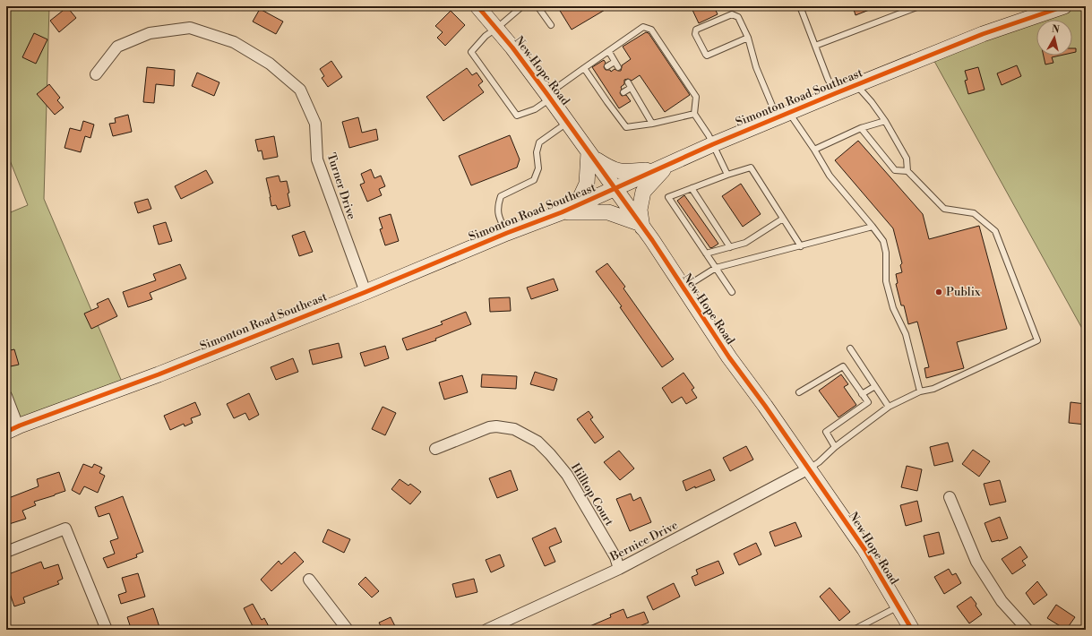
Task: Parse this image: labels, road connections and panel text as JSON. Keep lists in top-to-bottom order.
{
  "streets": {
    "street": [
      "New Hope Road",
      "Simonton Road Southeast",
      "Turner Drive",
      "Hilltop Court",
      "Bernice Drive"
    ]
  },
  "crossings": [
    ["New Hope Road", "Simonton Road Southeast"],
    ["New Hope Road", "Bernice Drive"],
    ["Simonton Road Southeast", "Turner Drive"],
    ["Hilltop Court", "Bernice Drive"]
  ],
  "places": ["Publix"],
  "north": "top"
}
